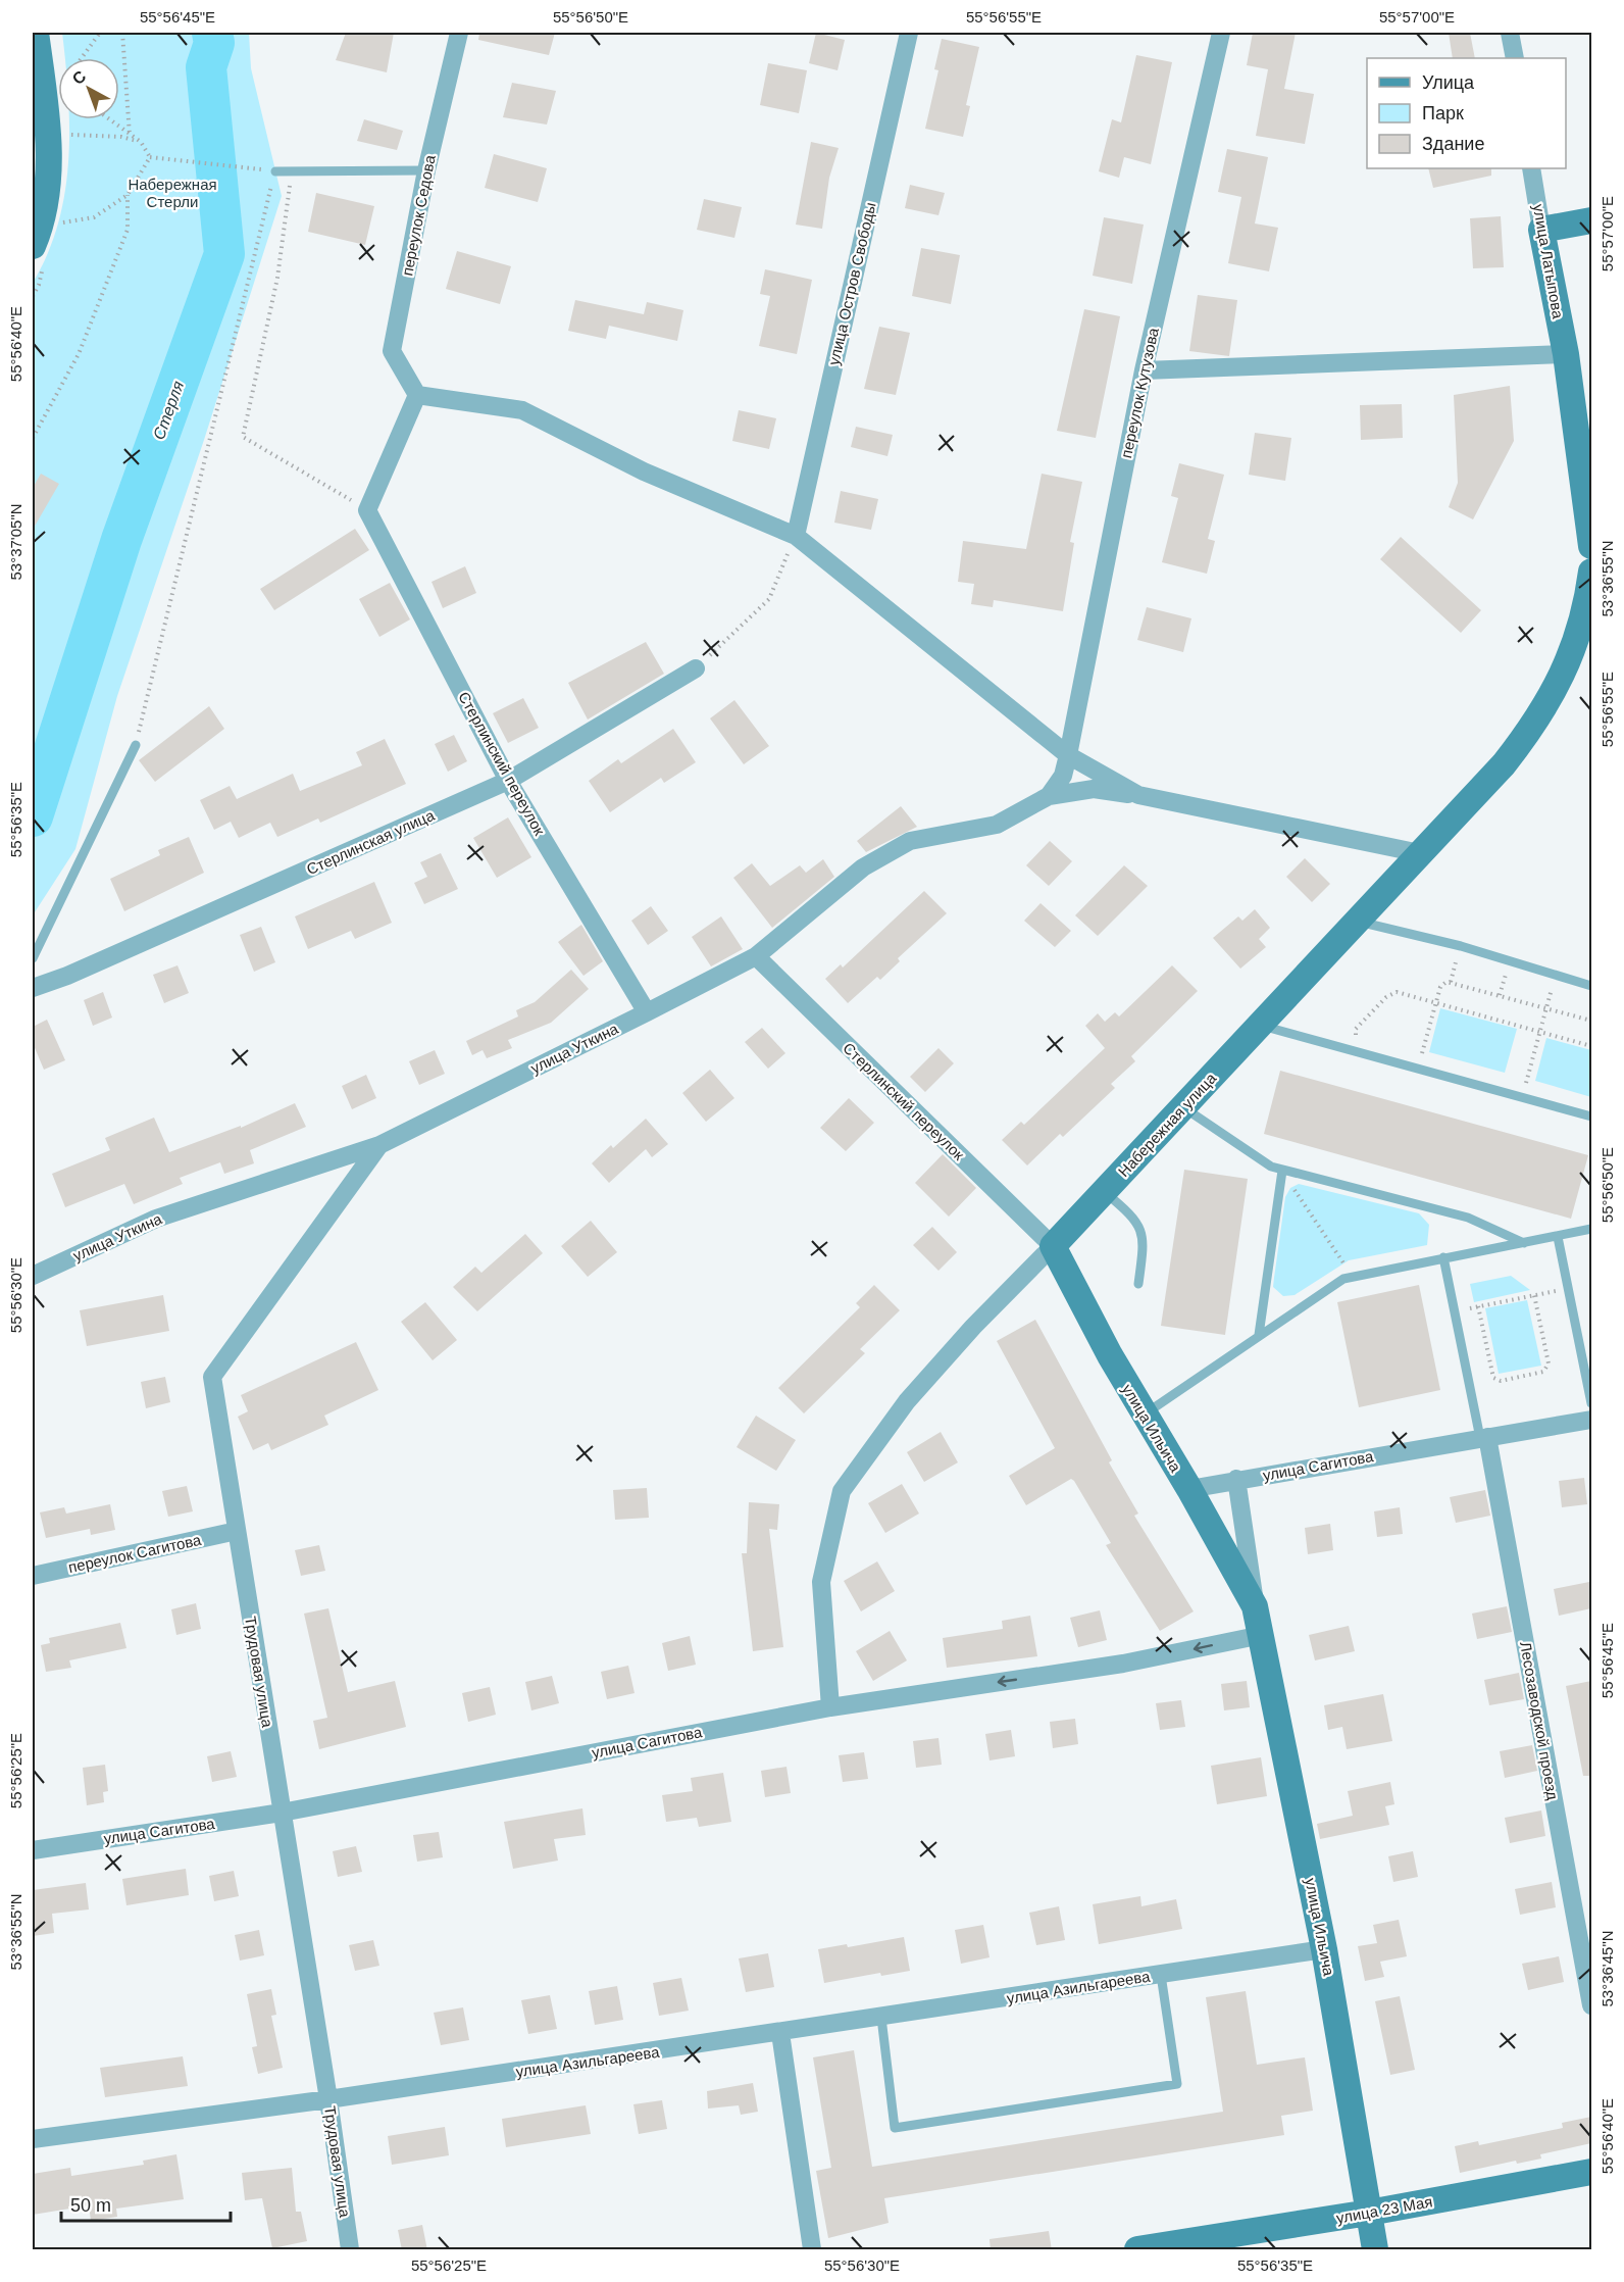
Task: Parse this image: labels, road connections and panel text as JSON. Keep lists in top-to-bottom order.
{
  "streets": {
    "street": [
      "переулок Седова",
      "улица Латыпова",
      "улица Остров Свободы",
      "переулок Кутузова",
      "Стерлинский переулок",
      "Стерлинская улица",
      "улица Уткина",
      "Набережная улица",
      "улица Ильича",
      "улица Сагитова",
      "переулок Сагитова",
      "Трудовая улица",
      "Лесозаводской проезд",
      "улица Азильгареева",
      "улица 23 Мая"
    ]
  },
  "crossings": [
    ["Стерлинский переулок", "Стерлинская улица"],
    ["Стерлинский переулок", "улица Уткина"],
    ["Стерлинский переулок", "Набережная улица"],
    ["Стерлинский переулок", "улица Ильича"],
    ["улица Уткина", "Трудовая улица"],
    ["Набережная улица", "улица Ильича"],
    ["Набережная улица", "улица Сагитова"],
    ["улица Ильича", "улица Сагитова"],
    ["улица Ильича", "улица Азильгареева"],
    ["улица Ильича", "улица 23 Мая"],
    ["улица Сагитова", "Трудовая улица"],
    ["улица Сагитова", "Лесозаводской проезд"],
    ["переулок Сагитова", "Трудовая улица"],
    ["Трудовая улица", "улица Азильгареева"]
  ],
  "water": ["Стерля"],
  "parks": ["Набережная Стерли"],
  "legend": ["Улица", "Парк", "Здание"],
  "scale_bar": "50 m",
  "north": "top left",
  "coordinates": [
    "55°56'45\"E",
    "55°56'50\"E",
    "55°56'55\"E",
    "55°57'00\"E",
    "55°56'40\"E",
    "53°37'05\"N",
    "53°36'55\"N",
    "55°56'35\"E",
    "55°56'30\"E",
    "55°56'25\"E",
    "53°36'45\"N"
  ]
}
